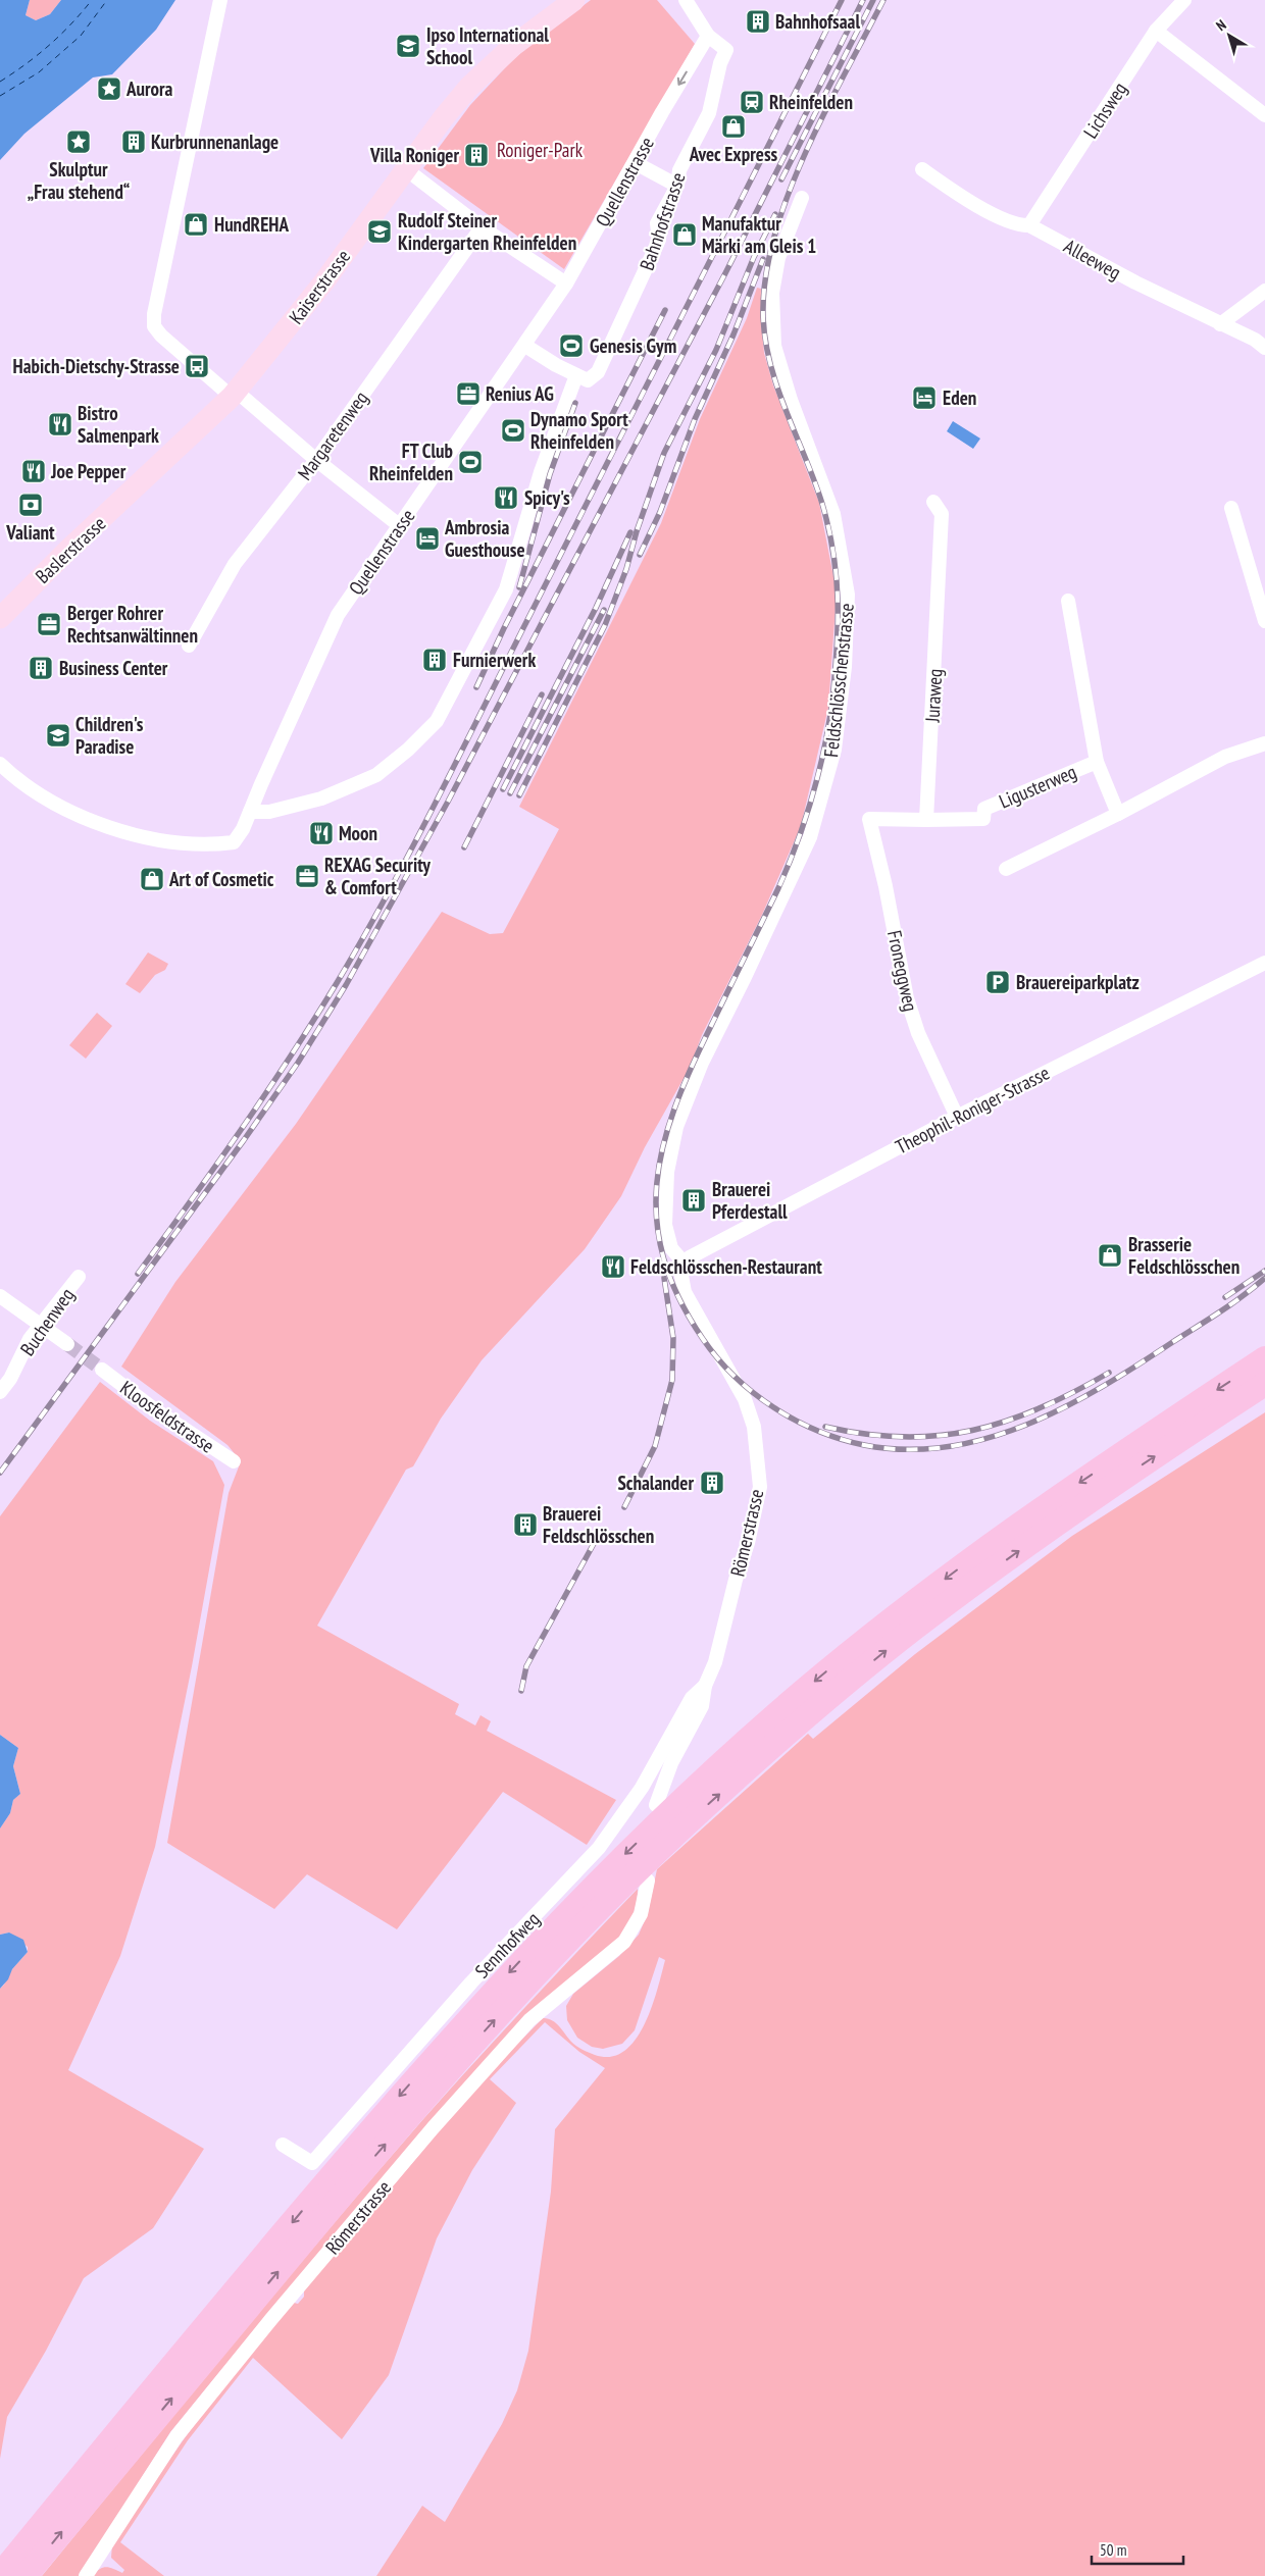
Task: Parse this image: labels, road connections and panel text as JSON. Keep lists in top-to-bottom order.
{
  "streets": {
    "main road": ["Kaiserstrasse", "Baslerstrasse"],
    "street": [
      "Lichsweg",
      "Quellenstrasse",
      "Bahnhofstrasse",
      "Alleeweg",
      "Margaretenweg",
      "Feldschlösschenstrasse",
      "Juraweg",
      "Ligusterweg",
      "Froneggweg",
      "Theophil-Roniger-Strasse",
      "Buchenweg",
      "Kloosfeldstrasse",
      "Römerstrasse",
      "Sennhofweg"
    ]
  },
  "crossings": [
    ["Lichsweg", "Alleeweg"],
    ["Quellenstrasse", "Bahnhofstrasse"],
    ["Kaiserstrasse", "Baslerstrasse"],
    ["Feldschlösschenstrasse", "Theophil-Roniger-Strasse"],
    ["Feldschlösschenstrasse", "Römerstrasse"],
    ["Juraweg", "Ligusterweg"],
    ["Juraweg", "Froneggweg"],
    ["Ligusterweg", "Froneggweg"],
    ["Froneggweg", "Theophil-Roniger-Strasse"],
    ["Theophil-Roniger-Strasse", "Römerstrasse"],
    ["Römerstrasse", "Sennhofweg"]
  ],
  "parks": ["Roniger-Park"],
  "places": {
    "building": [
      "Bahnhofsaal",
      "Kurbrunnenanlage",
      "Villa Roniger",
      "Furnierwerk",
      "Business Center",
      "Brauerei Pferdestall",
      "Schalander",
      "Brauerei Feldschlösschen"
    ],
    "school or university": ["Ipso International School", "Rudolf Steiner Kindergarten Rheinfelden", "Children's Paradise"],
    "place": ["Aurora", "Skulptur „Frau stehend“"],
    "station": ["Rheinfelden"],
    "shop": [
      "Avec Express",
      "HundREHA",
      "Manufaktur Märki am Gleis 1",
      "Art of Cosmetic",
      "Brasserie Feldschlösschen"
    ],
    "sports": ["Genesis Gym", "Dynamo Sport Rheinfelden", "FT Club Rheinfelden"],
    "bus stop": ["Habich-Dietschy-Strasse"],
    "office": ["Renius AG", "Berger Rohrer Rechtsanwältinnen", "REXAG Security & Comfort"],
    "hotel": ["Eden", "Ambrosia Guesthouse"],
    "restaurant": [
      "Bistro Salmenpark",
      "Joe Pepper",
      "Spicy's",
      "Moon",
      "Feldschlösschen-Restaurant"
    ],
    "bank": ["Valiant"],
    "parking": ["Brauereiparkplatz"]
  },
  "scale_bar": "50 m",
  "north": "top left"
}
